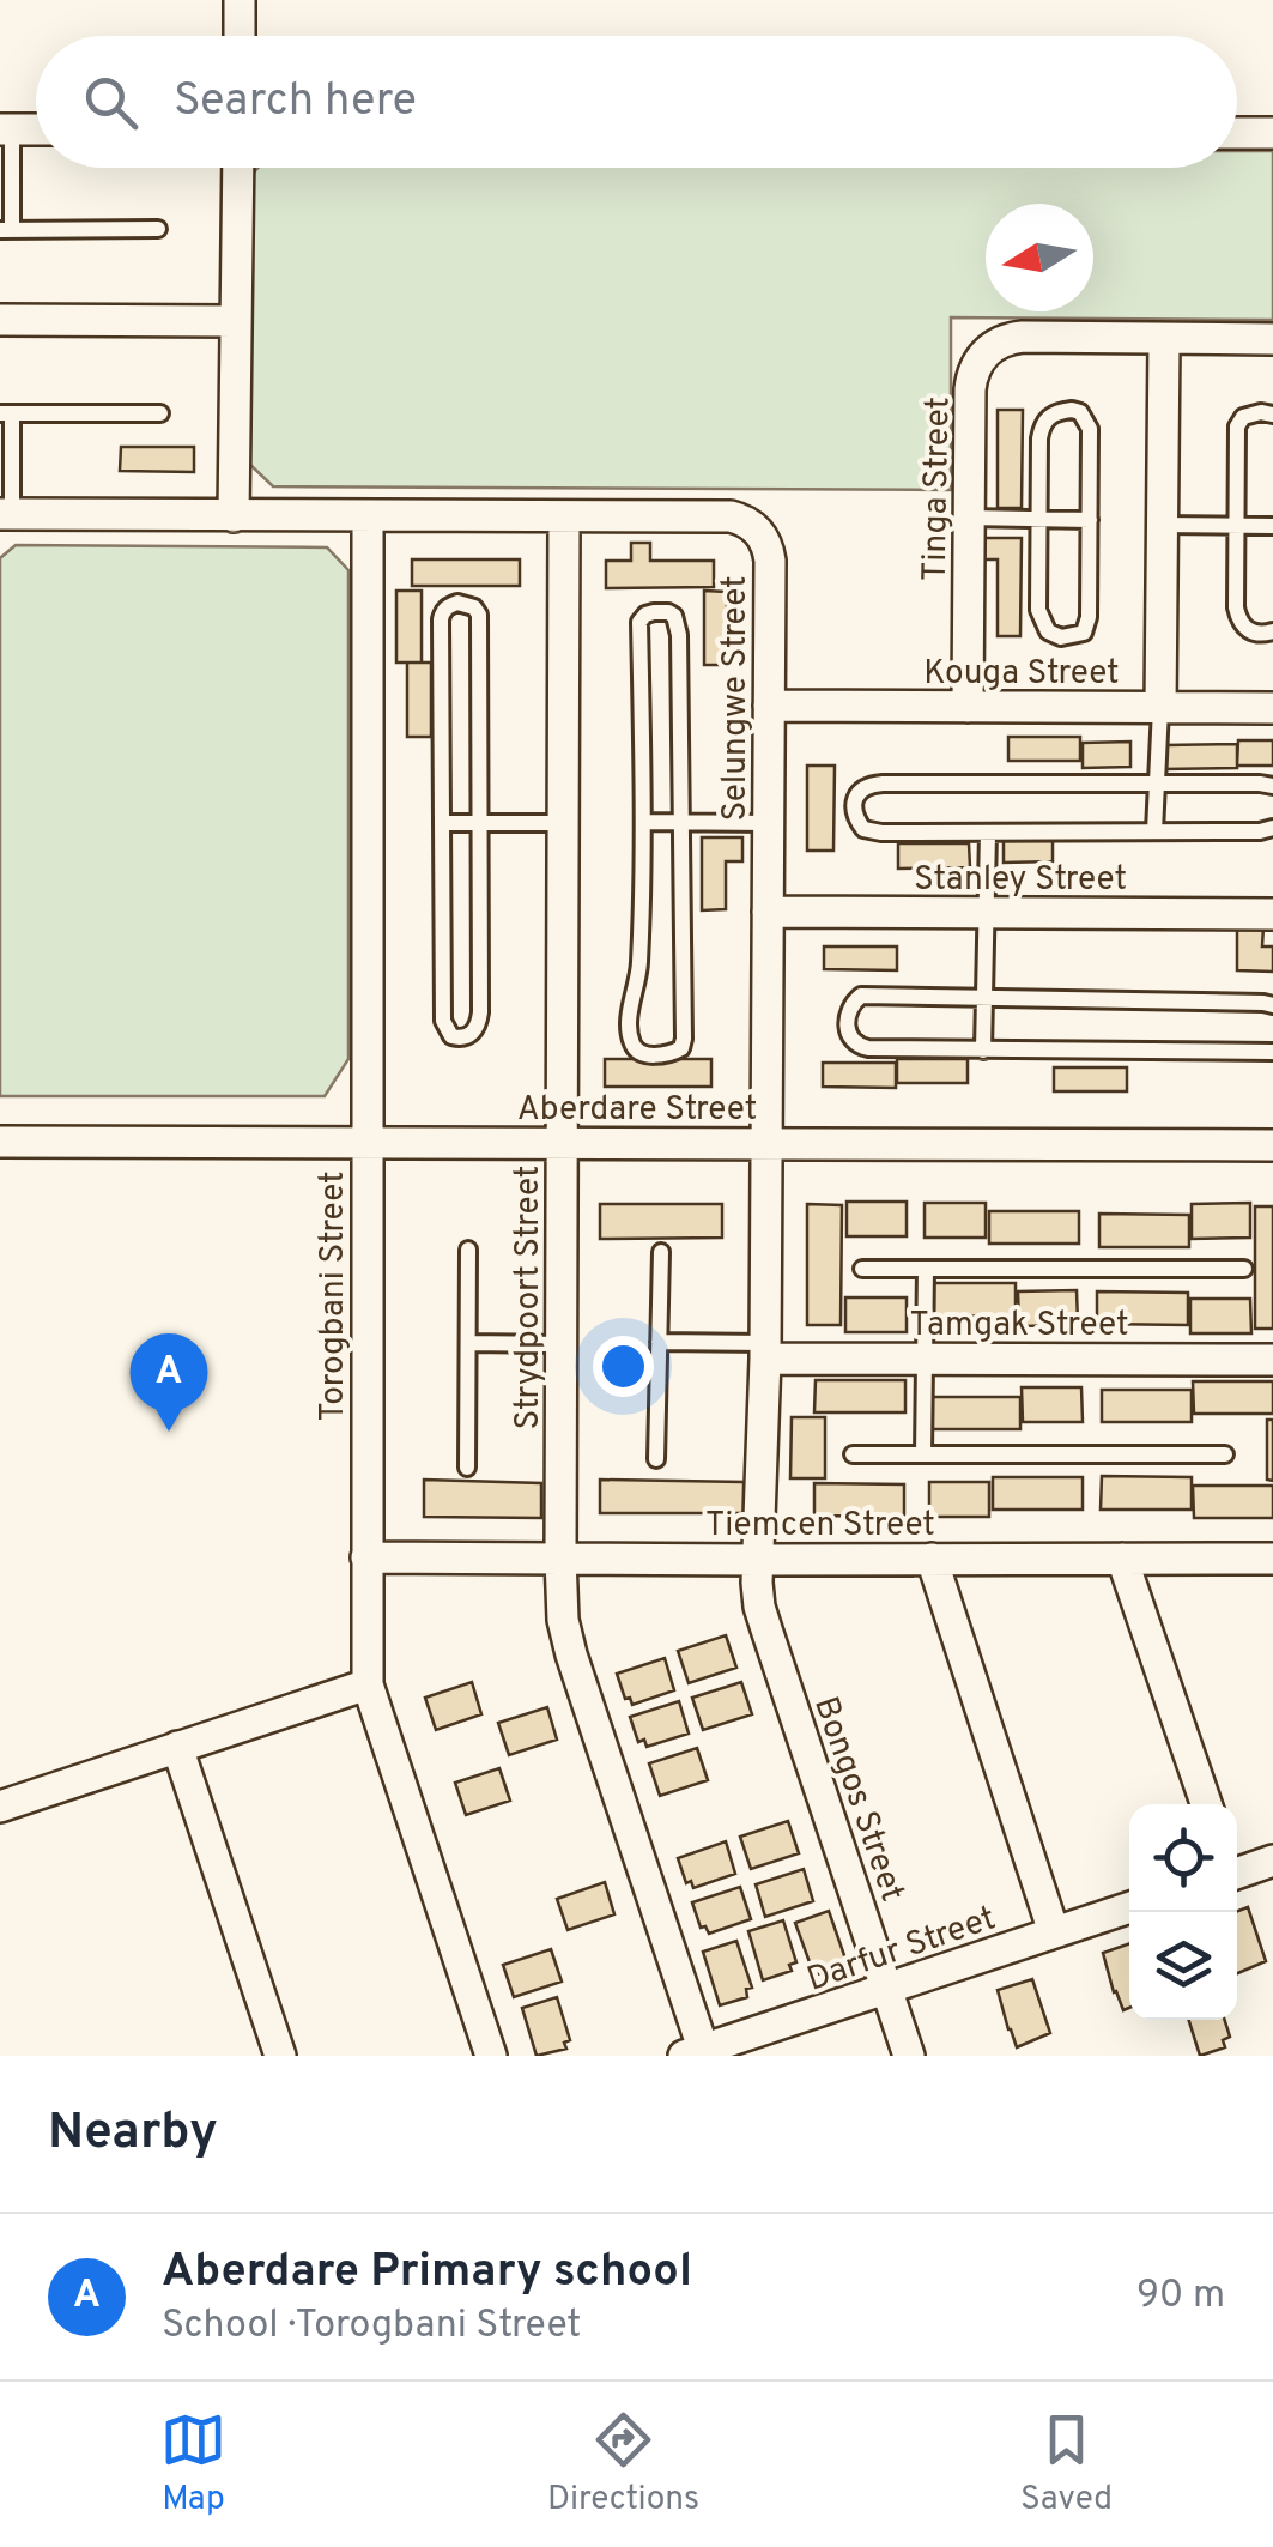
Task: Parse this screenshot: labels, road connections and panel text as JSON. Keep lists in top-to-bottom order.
{
  "streets": {
    "street": [
      "Tinga Street",
      "Kouga Street",
      "Selungwe Street",
      "Stanley Street",
      "Aberdare Street",
      "Torogbani Street",
      "Strydpoort Street",
      "Tamgak Street",
      "Tiemcen Street",
      "Bongos Street",
      "Darfur Street"
    ]
  },
  "crossings": [
    ["Tinga Street", "Kouga Street"],
    ["Kouga Street", "Selungwe Street"],
    ["Selungwe Street", "Stanley Street"],
    ["Selungwe Street", "Aberdare Street"],
    ["Selungwe Street", "Torogbani Street"],
    ["Selungwe Street", "Strydpoort Street"],
    ["Selungwe Street", "Tamgak Street"],
    ["Selungwe Street", "Tiemcen Street"],
    ["Selungwe Street", "Bongos Street"],
    ["Aberdare Street", "Torogbani Street"],
    ["Aberdare Street", "Strydpoort Street"],
    ["Torogbani Street", "Tiemcen Street"],
    ["Strydpoort Street", "Tiemcen Street"],
    ["Strydpoort Street", "Darfur Street"],
    ["Tiemcen Street", "Bongos Street"],
    ["Bongos Street", "Darfur Street"]
  ],
  "north": "left",
  "page": {
    "search": "Search here",
    "pins": "A",
    "heading": "Nearby",
    "list": [
      {
        "mark": "A",
        "name": "Aberdare Primary school",
        "note": "School · Torogbani Street",
        "value": "90 m"
      }
    ],
    "nav": ["Map", "Directions", "Saved"]
  }
}
